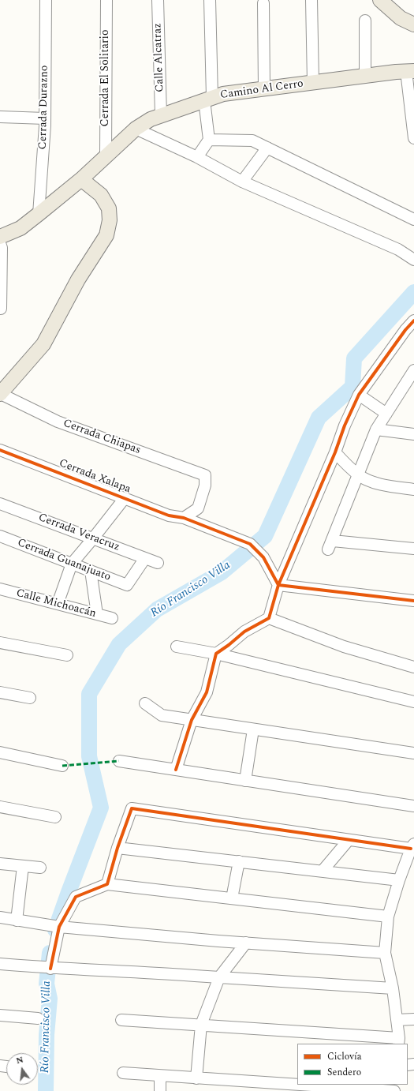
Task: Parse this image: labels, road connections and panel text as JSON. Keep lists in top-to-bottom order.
{
  "streets": {
    "main road": ["Camino Al Cerro"],
    "street": [
      "Calle Alcatraz",
      "Cerrada El Solitario",
      "Cerrada Durazno",
      "Cerrada Chiapas",
      "Cerrada Xalapa",
      "Cerrada Veracruz",
      "Cerrada Guanajuato",
      "Calle Michoacán"
    ]
  },
  "crossings": [
    ["Calle Alcatraz", "Camino Al Cerro"],
    ["Cerrada El Solitario", "Camino Al Cerro"],
    ["Camino Al Cerro", "Cerrada Durazno"],
    ["Cerrada Chiapas", "Cerrada Xalapa"],
    ["Cerrada Veracruz", "Cerrada Guanajuato"]
  ],
  "water": ["Río Francisco Villa"],
  "legend": ["Ciclovía", "Sendero"],
  "north": "top"
}
